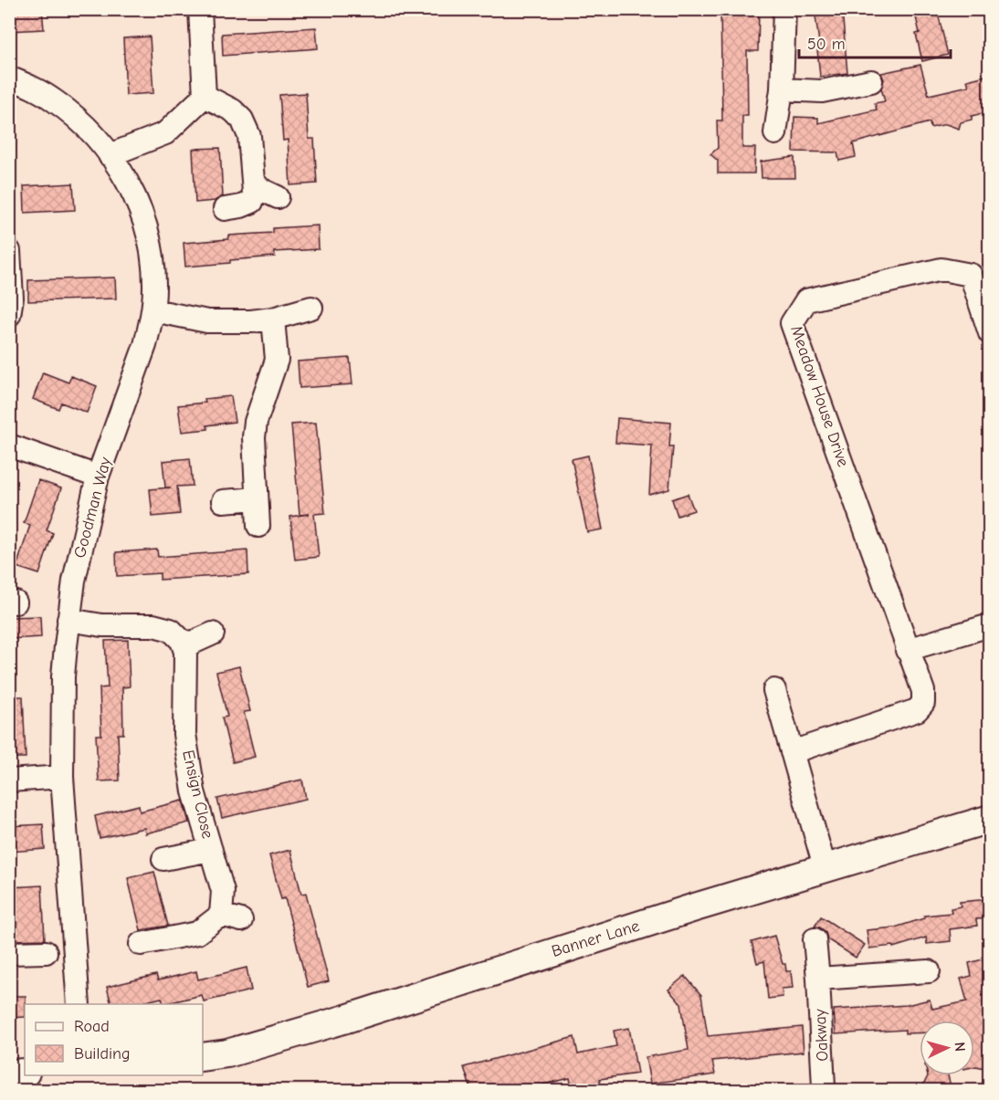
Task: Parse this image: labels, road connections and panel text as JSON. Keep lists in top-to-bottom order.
{
  "streets": {
    "street": [
      "Meadow House Drive",
      "Goodman Way",
      "Ensign Close",
      "Banner Lane",
      "Oakway"
    ]
  },
  "legend": ["Road", "Building"],
  "scale_bar": "50 m",
  "north": "right"
}
